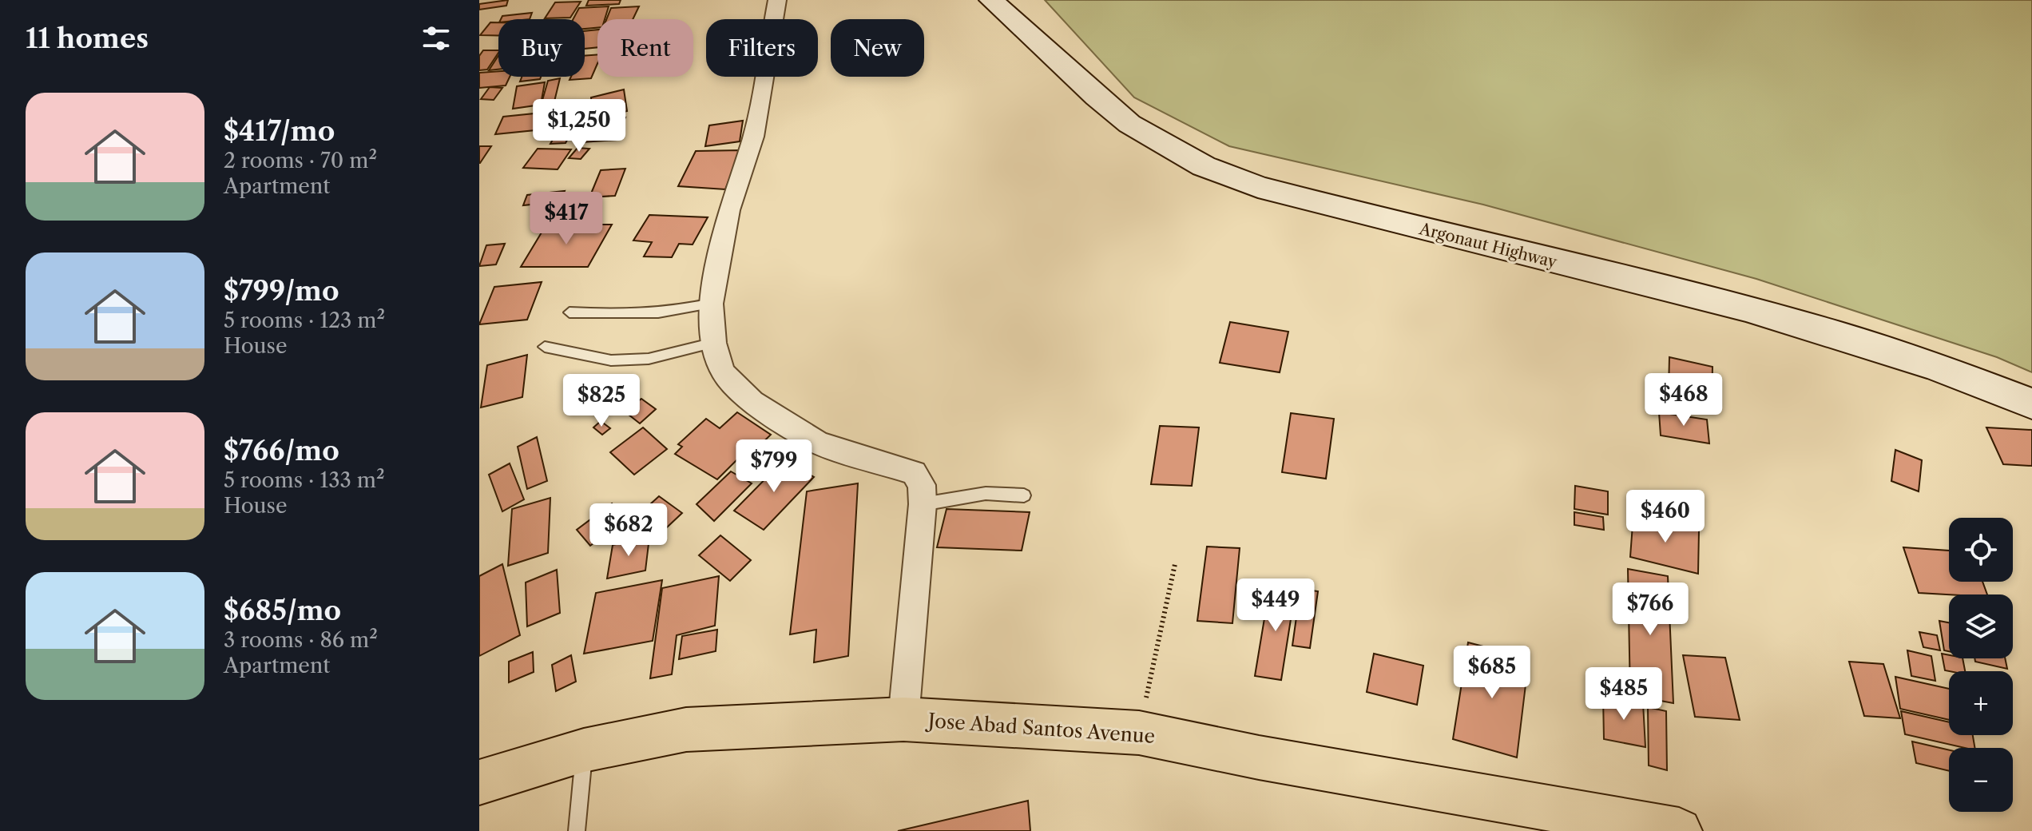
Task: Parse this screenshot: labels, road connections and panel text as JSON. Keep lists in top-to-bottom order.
{
  "streets": {
    "highway": ["Jose Abad Santos Avenue"],
    "street": ["Argonaut Highway"]
  },
  "page": {
    "heading": "11 homes",
    "chip": [
      "Buy",
      "Rent",
      "Filters",
      "New"
    ],
    "list": [
      {
        "name": "$417/mo",
        "note": "2 rooms · 70 m² · Apartment"
      },
      {
        "name": "$799/mo",
        "note": "5 rooms · 123 m² · House"
      },
      {
        "name": "$766/mo",
        "note": "5 rooms · 133 m² · House"
      },
      {
        "name": "$685/mo",
        "note": "3 rooms · 86 m² · Apartment"
      }
    ],
    "price": [
      "$1,250",
      "$417",
      "$468",
      "$825",
      "$799",
      "$460",
      "$682",
      "$449",
      "$766",
      "$685",
      "$485"
    ],
    "map_buttons": ["+", "−"]
  }
}
